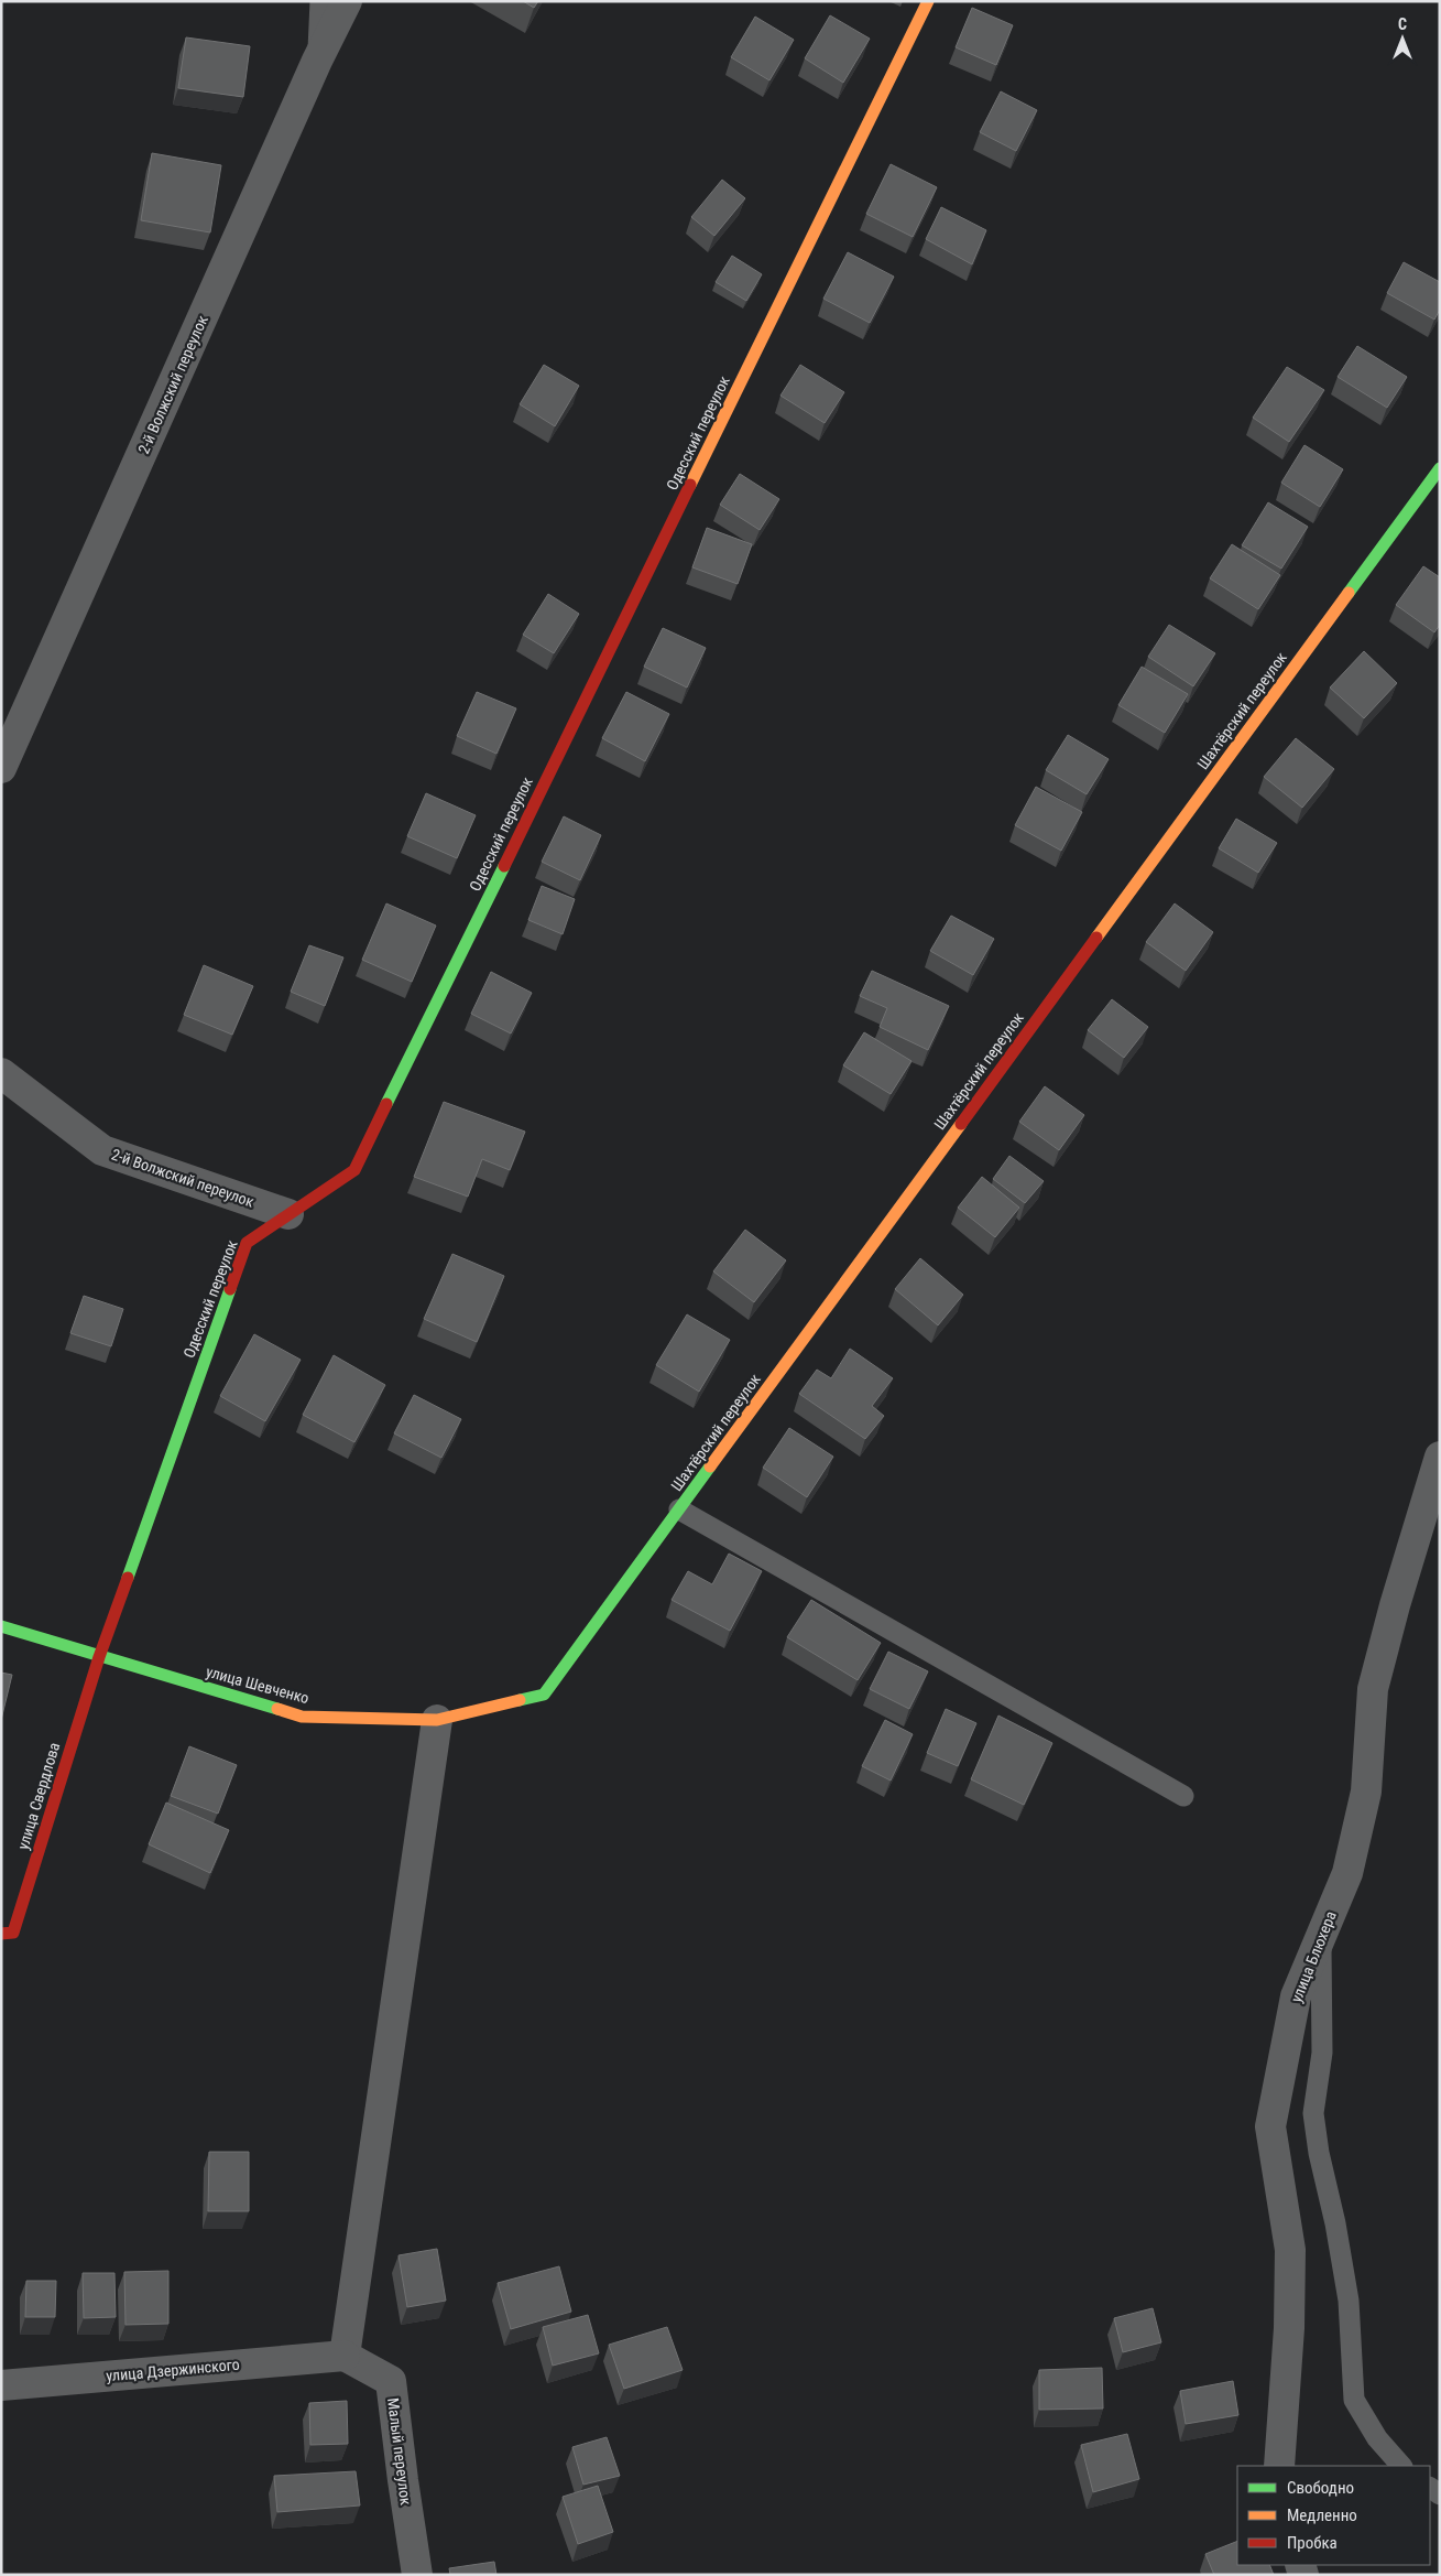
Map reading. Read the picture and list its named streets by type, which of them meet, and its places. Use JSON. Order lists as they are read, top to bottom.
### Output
{
  "streets": {
    "street": [
      "2-й Волжский переулок",
      "Одесский переулок",
      "Шахтёрский переулок",
      "улица Шевченко",
      "улица Свердлова",
      "улица Блюхера",
      "улица Дзержинского",
      "Малый переулок"
    ]
  },
  "crossings": [
    ["2-й Волжский переулок", "Одесский переулок"],
    ["Одесский переулок", "улица Шевченко"],
    ["Одесский переулок", "улица Свердлова"],
    ["Шахтёрский переулок", "улица Шевченко"],
    ["улица Шевченко", "улица Свердлова"],
    ["улица Дзержинского", "Малый переулок"]
  ],
  "legend": ["Свободно", "Медленно", "Пробка"],
  "north": "top"
}
